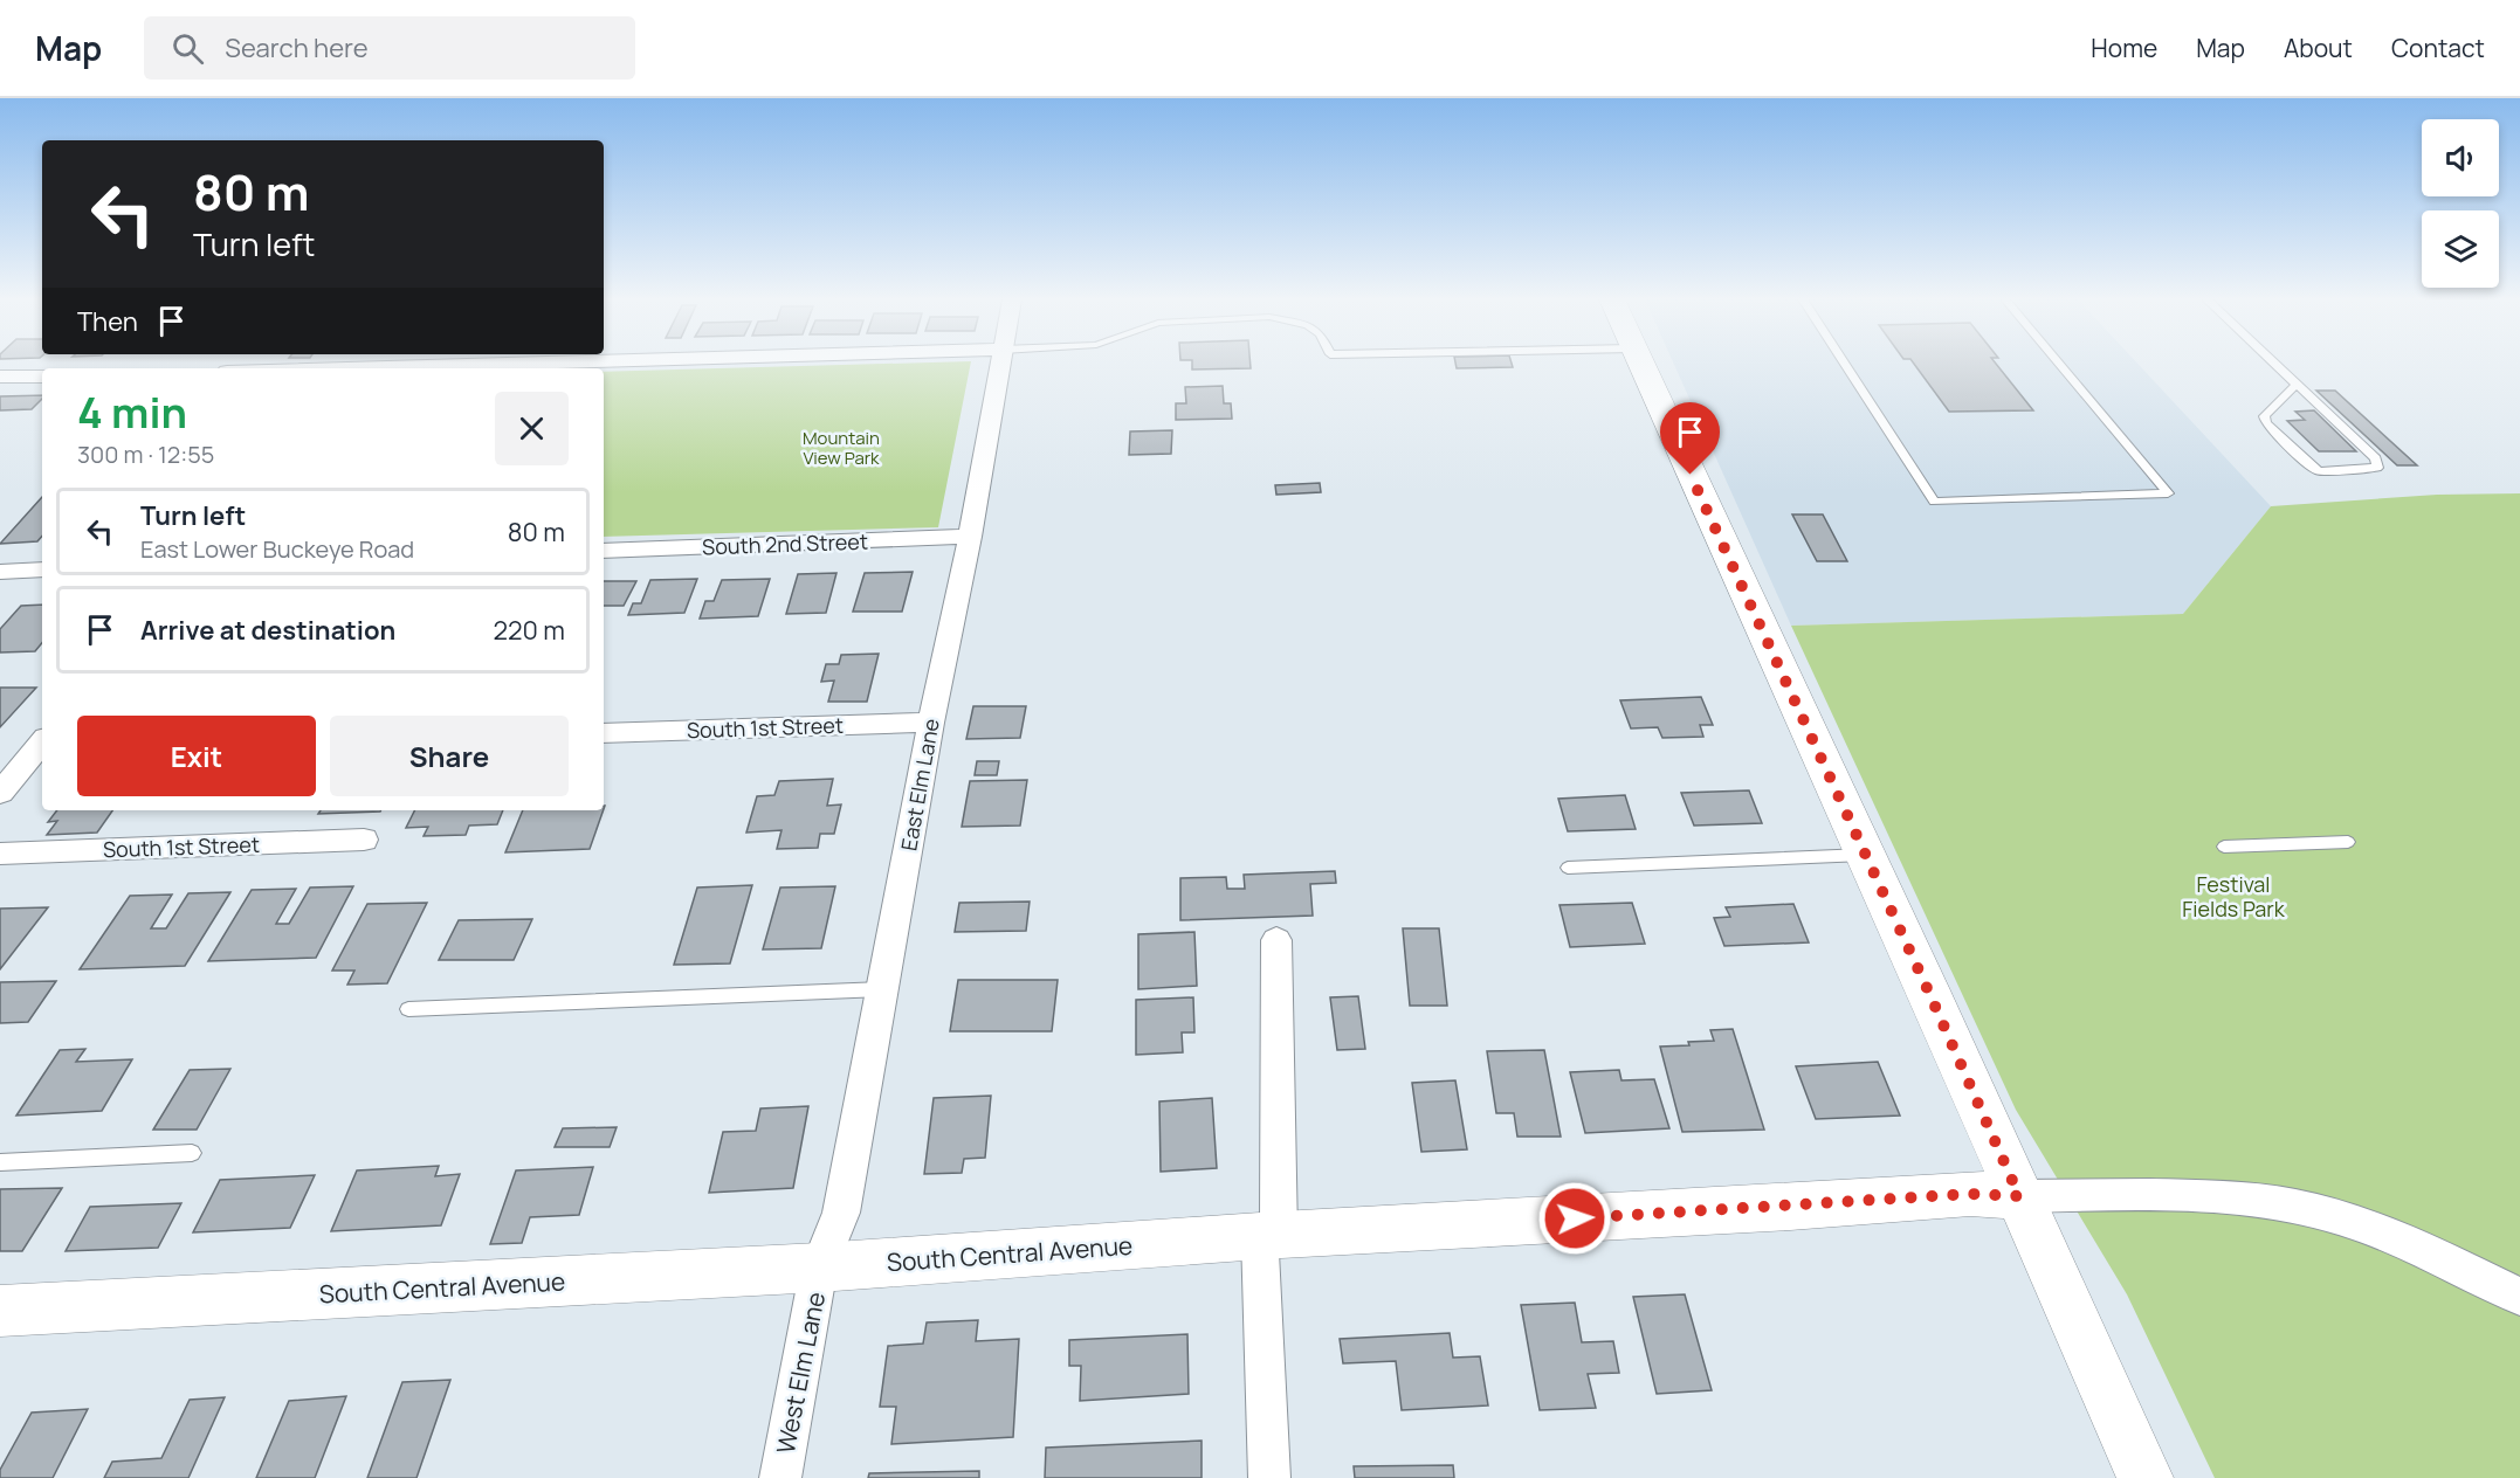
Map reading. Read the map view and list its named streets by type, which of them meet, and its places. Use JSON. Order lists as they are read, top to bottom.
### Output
{
  "streets": {
    "main road": ["South Central Avenue"],
    "street": [
      "South 2nd Street",
      "South 1st Street",
      "East Elm Lane",
      "West Elm Lane"
    ]
  },
  "crossings": [
    ["South 2nd Street", "East Elm Lane"],
    ["South 1st Street", "East Elm Lane"],
    ["East Elm Lane", "South Central Avenue"],
    ["East Elm Lane", "West Elm Lane"],
    ["South Central Avenue", "West Elm Lane"]
  ],
  "parks": ["Mountain View Park", "Festival Fields Park"],
  "page": {
    "header": "Map",
    "search": "Search here",
    "nav": [
      "Home",
      "Map",
      "About",
      "Contact"
    ],
    "turn": ["80 m", "Turn left"],
    "then": "Then",
    "heading": ["4 min", "300 m · 12:55"],
    "list": [
      {
        "name": "Turn left",
        "note": "East Lower Buckeye Road",
        "value": "80 m"
      },
      {
        "name": "Arrive at destination",
        "value": "220 m"
      }
    ],
    "buttons": ["Exit", "Share"]
  }
}
